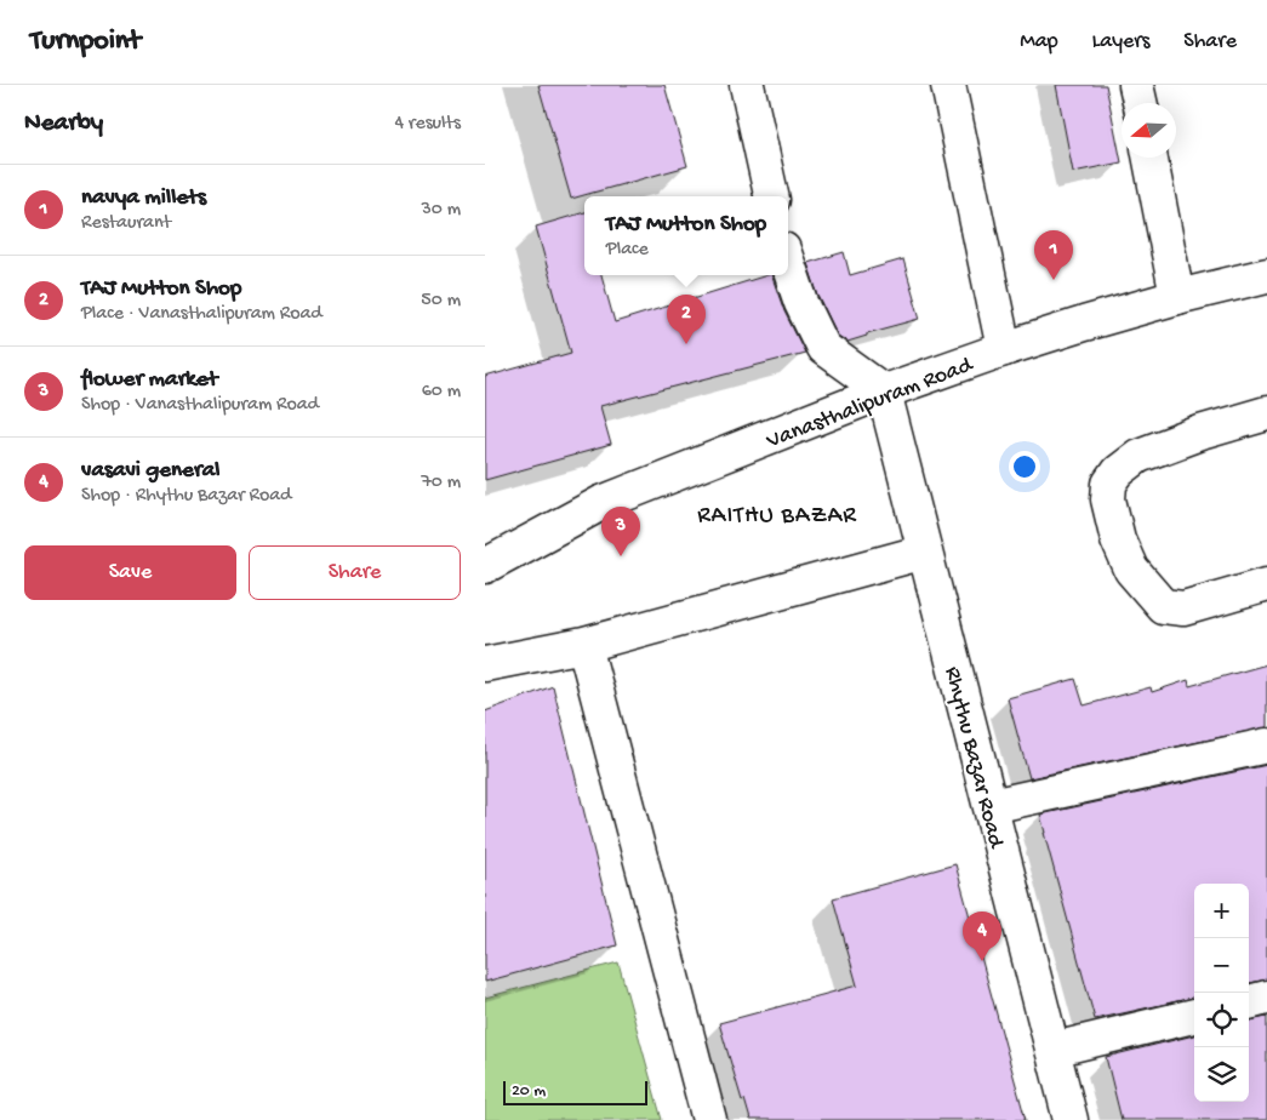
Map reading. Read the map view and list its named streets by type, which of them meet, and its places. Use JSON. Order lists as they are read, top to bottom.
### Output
{
  "streets": {
    "street": ["Vanasthalipuram Road", "Rhythu Bazar Road"]
  },
  "crossings": [
    ["Vanasthalipuram Road", "Rhythu Bazar Road"]
  ],
  "districts": ["RAITHU BAZAR"],
  "scale_bar": "20 m",
  "north": "left",
  "page": {
    "header": "Turnpoint",
    "nav": ["Map", "Layers", "Share"],
    "heading": ["Nearby", "4 results"],
    "list": [
      {
        "mark": "1",
        "name": "navya millets",
        "note": "Restaurant",
        "value": "30 m"
      },
      {
        "mark": "2",
        "name": "TAJ Mutton Shop",
        "note": "Place · Vanasthalipuram Road",
        "value": "50 m"
      },
      {
        "mark": "3",
        "name": "flower market",
        "note": "Shop · Vanasthalipuram Road",
        "value": "60 m"
      },
      {
        "mark": "4",
        "name": "vasavi general",
        "note": "Shop · Rhythu Bazar Road",
        "value": "70 m"
      }
    ],
    "popup": ["TAJ Mutton Shop", "Place"],
    "pins": [
      "1",
      "2",
      "3",
      "4"
    ],
    "buttons": ["Save", "Share"],
    "map_buttons": ["+", "−"],
    "scale": "20 m"
  }
}
